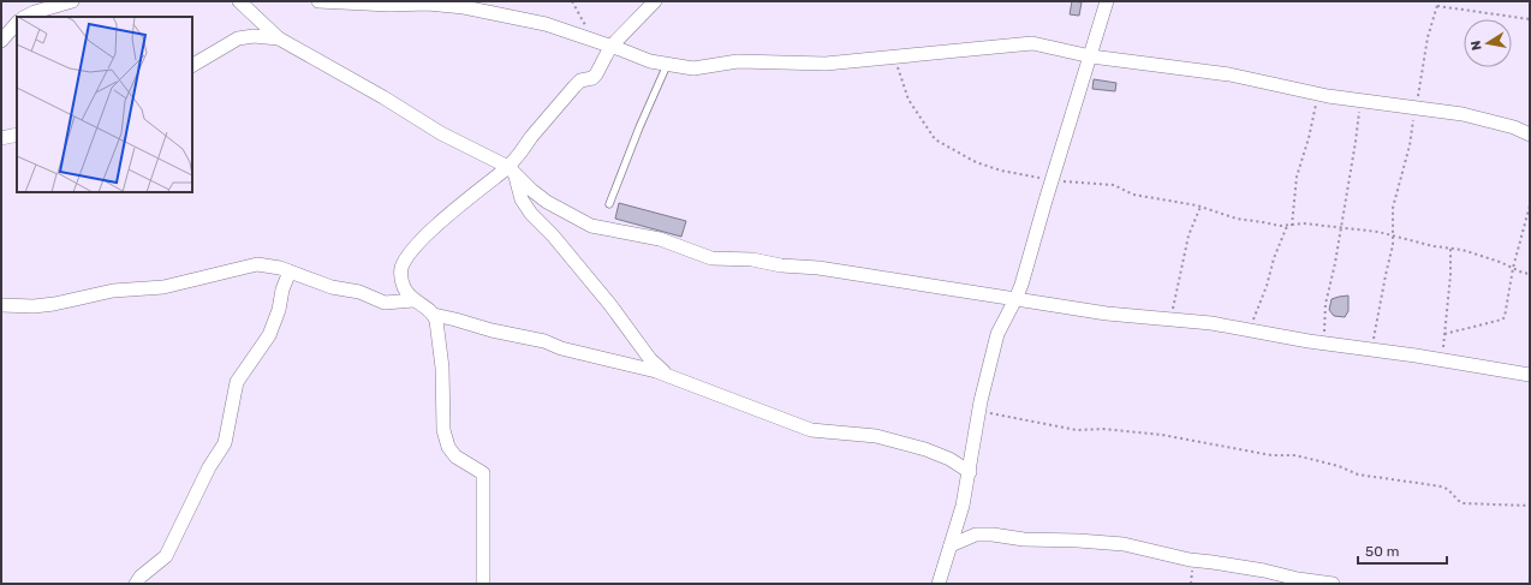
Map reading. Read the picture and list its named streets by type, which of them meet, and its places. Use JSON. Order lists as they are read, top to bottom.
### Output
{
  "scale_bar": "50 m",
  "north": "left"
}
